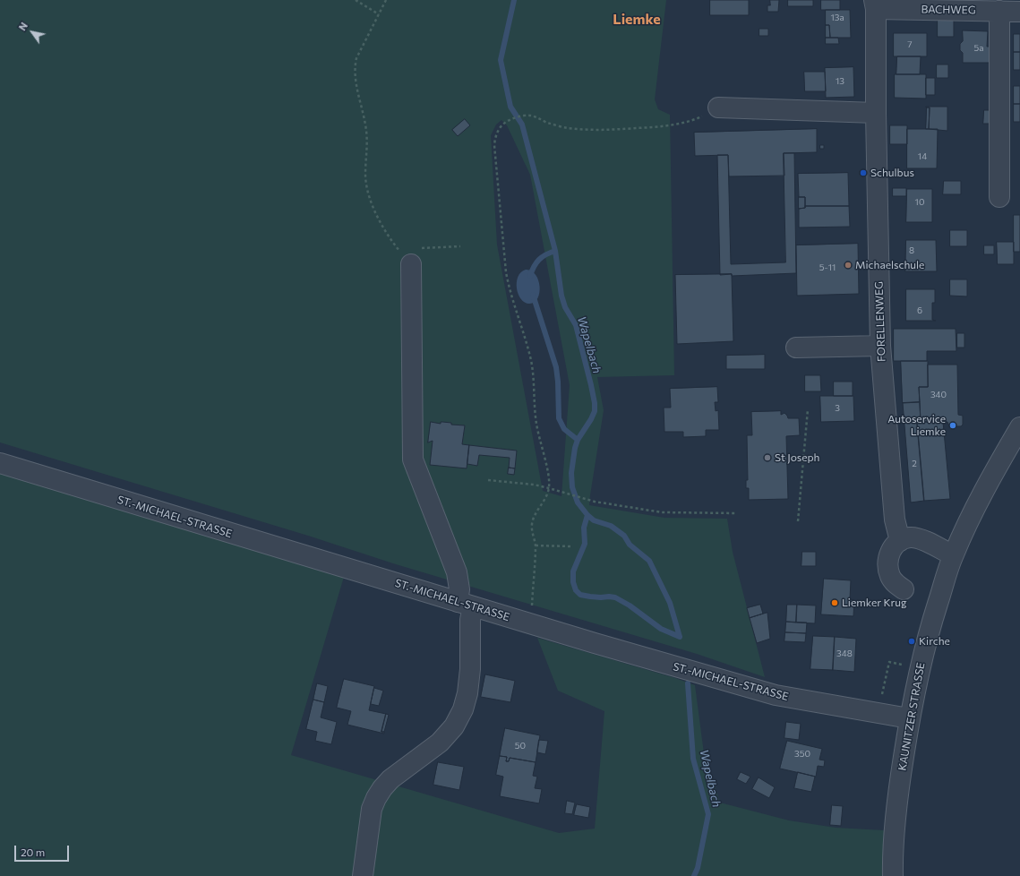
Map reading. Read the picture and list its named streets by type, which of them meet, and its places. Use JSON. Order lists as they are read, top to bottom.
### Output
{
  "streets": {
    "street": [
      "BACHWEG",
      "FORELLENWEG",
      "ST.-MICHAEL-STRASSE",
      "KAUNITZER STRASSE"
    ]
  },
  "crossings": [
    ["BACHWEG", "FORELLENWEG"],
    ["ST.-MICHAEL-STRASSE", "KAUNITZER STRASSE"]
  ],
  "districts": ["Liemke"],
  "water": ["Wapelbach"],
  "places": [
    "Schulbus",
    "Michaelschule",
    "Autoservice Liemke",
    "St Joseph",
    "Liemker Krug",
    "Kirche"
  ],
  "house_numbers": [
    "13a",
    "7",
    "5a",
    "13",
    "14",
    "10",
    "8",
    "5-11",
    "6",
    "340",
    "3",
    "2",
    "348",
    "50",
    "350"
  ],
  "scale_bar": "20 m",
  "north": "top left"
}
